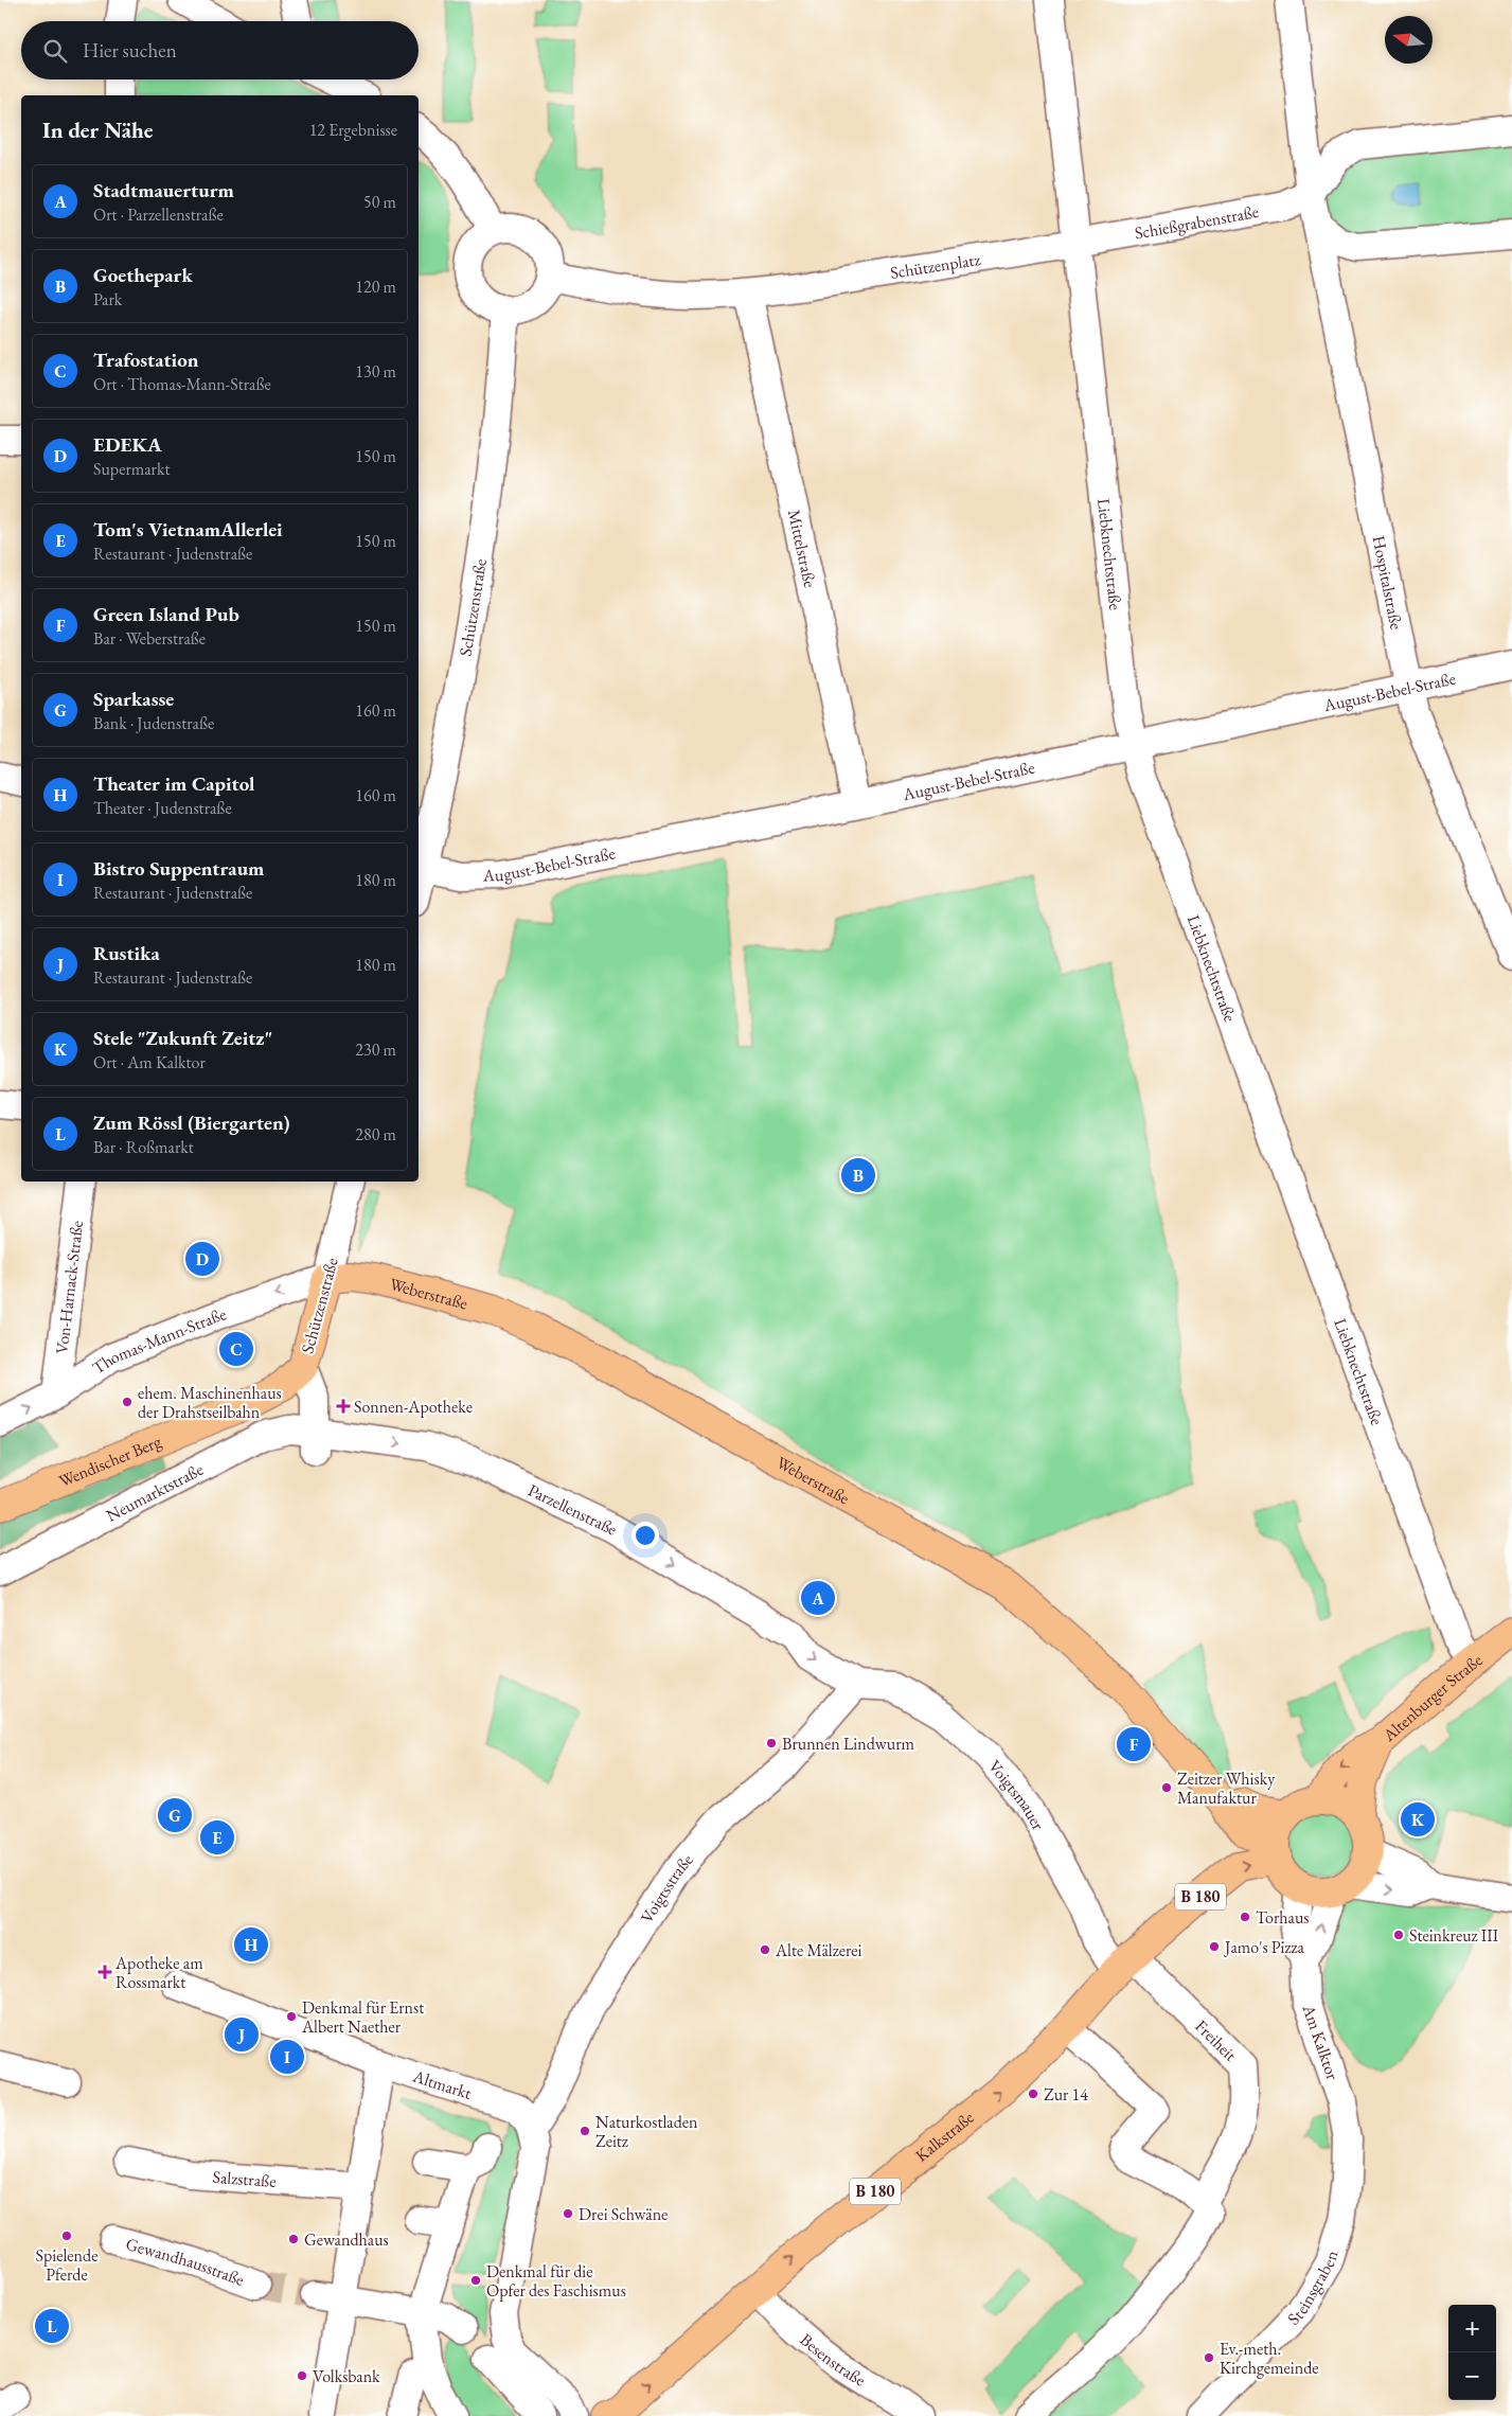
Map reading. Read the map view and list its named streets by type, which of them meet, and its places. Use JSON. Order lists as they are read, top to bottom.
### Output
{
  "streets": {
    "main road": [
      "Schützenstraße",
      "Weberstraße",
      "Wendischer Berg",
      "Altenburger Straße",
      "B 180",
      "Kalkstraße"
    ],
    "street": [
      "Schießgrabenstraße",
      "Schützenplatz",
      "Mittelstraße",
      "Liebknechtstraße",
      "Hospitalstraße",
      "August-Bebel-Straße",
      "Von-Harnack-Straße",
      "Thomas-Mann-Straße",
      "Neumarktstraße",
      "Parzellenstraße",
      "Voigtsmauer",
      "Voigtsstraße",
      "Freiheit",
      "Am Kalktor",
      "Altmarkt",
      "Salzstraße",
      "Gewandhausstraße",
      "Steinsgraben",
      "Besenstraße"
    ]
  },
  "crossings": [
    ["Schießgrabenstraße", "Schützenplatz"],
    ["Schießgrabenstraße", "Liebknechtstraße"],
    ["Schießgrabenstraße", "Hospitalstraße"],
    ["Schützenplatz", "Mittelstraße"],
    ["Schützenplatz", "Liebknechtstraße"],
    ["Schützenplatz", "Schützenstraße"],
    ["Mittelstraße", "August-Bebel-Straße"],
    ["Liebknechtstraße", "August-Bebel-Straße"],
    ["Liebknechtstraße", "Altenburger Straße"],
    ["Hospitalstraße", "August-Bebel-Straße"],
    ["Schützenstraße", "August-Bebel-Straße"],
    ["Schützenstraße", "Weberstraße"],
    ["Schützenstraße", "Thomas-Mann-Straße"],
    ["Schützenstraße", "Wendischer Berg"],
    ["Schützenstraße", "Neumarktstraße"],
    ["Schützenstraße", "Parzellenstraße"],
    ["Von-Harnack-Straße", "Thomas-Mann-Straße"],
    ["Weberstraße", "Thomas-Mann-Straße"],
    ["Weberstraße", "Altenburger Straße"],
    ["Weberstraße", "Am Kalktor"],
    ["Weberstraße", "Kalkstraße"],
    ["Neumarktstraße", "Parzellenstraße"],
    ["Parzellenstraße", "Voigtsmauer"],
    ["Parzellenstraße", "Voigtsstraße"],
    ["Altenburger Straße", "Am Kalktor"],
    ["Altenburger Straße", "Kalkstraße"],
    ["Voigtsmauer", "Voigtsstraße"],
    ["Voigtsmauer", "Freiheit"],
    ["Voigtsmauer", "Kalkstraße"],
    ["Voigtsstraße", "Altmarkt"],
    ["Freiheit", "Kalkstraße"],
    ["Am Kalktor", "Kalkstraße"],
    ["Am Kalktor", "Steinsgraben"],
    ["Kalkstraße", "Besenstraße"]
  ],
  "one_way": ["Parzellenstraße", "Kalkstraße"],
  "places": {
    "other": [
      "ehem. Maschinenhaus der Drahstseilbahn",
      "Brunnen Lindwurm",
      "Zeitzer Whisky Manufaktur",
      "Torhaus",
      "Steinkreuz III",
      "Jamo's Pizza",
      "Alte Mälzerei",
      "Denkmal für Ernst Albert Naether",
      "Zur 14",
      "Naturkostladen Zeitz",
      "Drei Schwäne",
      "Spielende Pferde",
      "Gewandhaus",
      "Denkmal für die Opfer des Faschismus",
      "Ev.-meth. Kirchgemeinde",
      "Volksbank"
    ],
    "health": ["Sonnen-Apotheke", "Apotheke am Rossmarkt"]
  },
  "north": "left",
  "page": {
    "search": "Hier suchen",
    "heading": ["In der Nähe", "12 Ergebnisse"],
    "list": [
      {
        "mark": "A",
        "name": "Stadtmauerturm",
        "note": "Ort · Parzellenstraße",
        "value": "50 m"
      },
      {
        "mark": "B",
        "name": "Goethepark",
        "note": "Park",
        "value": "120 m"
      },
      {
        "mark": "C",
        "name": "Trafostation",
        "note": "Ort · Thomas-Mann-Straße",
        "value": "130 m"
      },
      {
        "mark": "D",
        "name": "EDEKA",
        "note": "Supermarkt",
        "value": "150 m"
      },
      {
        "mark": "E",
        "name": "Tom's VietnamAllerlei",
        "note": "Restaurant · Judenstraße",
        "value": "150 m"
      },
      {
        "mark": "F",
        "name": "Green Island Pub",
        "note": "Bar · Weberstraße",
        "value": "150 m"
      },
      {
        "mark": "G",
        "name": "Sparkasse",
        "note": "Bank · Judenstraße",
        "value": "160 m"
      },
      {
        "mark": "H",
        "name": "Theater im Capitol",
        "note": "Theater · Judenstraße",
        "value": "160 m"
      },
      {
        "mark": "I",
        "name": "Bistro Suppentraum",
        "note": "Restaurant · Judenstraße",
        "value": "180 m"
      },
      {
        "mark": "J",
        "name": "Rustika",
        "note": "Restaurant · Judenstraße",
        "value": "180 m"
      },
      {
        "mark": "K",
        "name": "Stele \"Zukunft Zeitz\"",
        "note": "Ort · Am Kalktor",
        "value": "230 m"
      },
      {
        "mark": "L",
        "name": "Zum Rössl (Biergarten)",
        "note": "Bar · Roßmarkt",
        "value": "280 m"
      }
    ],
    "pins": [
      "B",
      "D",
      "C",
      "A",
      "F",
      "G",
      "K",
      "E",
      "H",
      "J",
      "I",
      "L"
    ],
    "map_buttons": ["+", "−"]
  }
}
